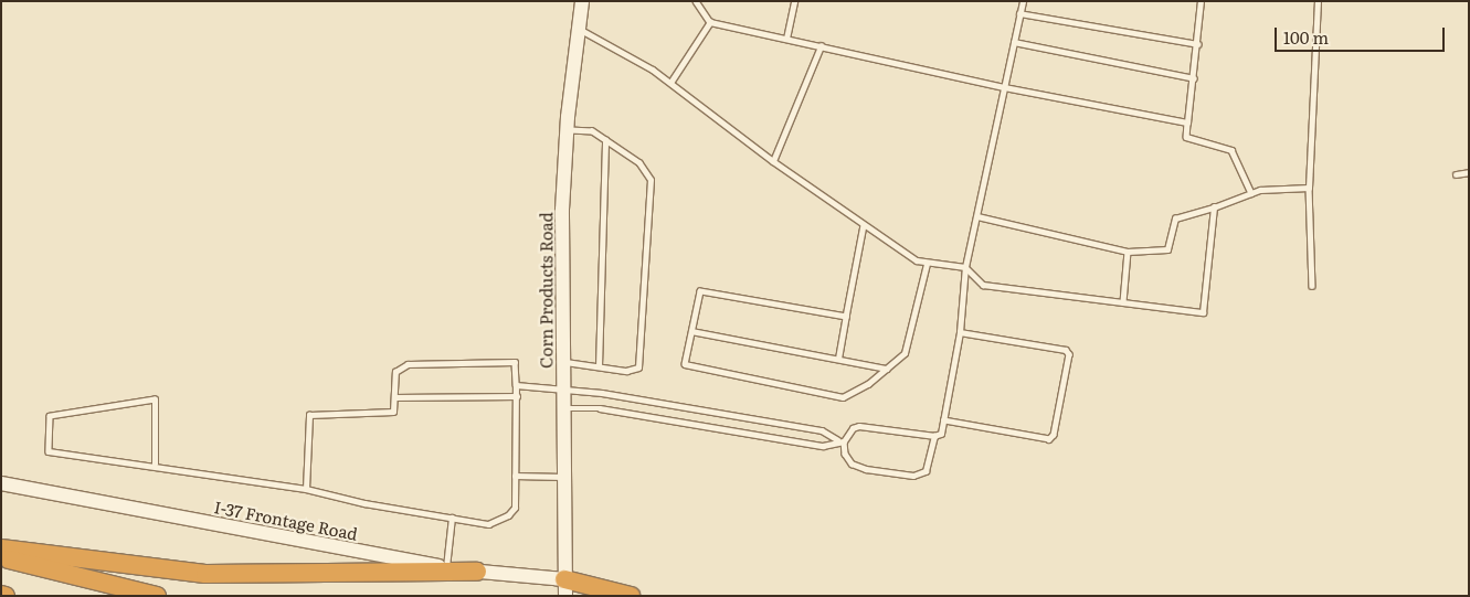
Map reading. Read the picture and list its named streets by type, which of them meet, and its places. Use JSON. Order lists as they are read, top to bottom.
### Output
{
  "streets": {
    "street": ["Corn Products Road", "I-37 Frontage Road"]
  },
  "crossings": [
    ["Corn Products Road", "I-37 Frontage Road"]
  ],
  "scale_bar": "100 m"
}
